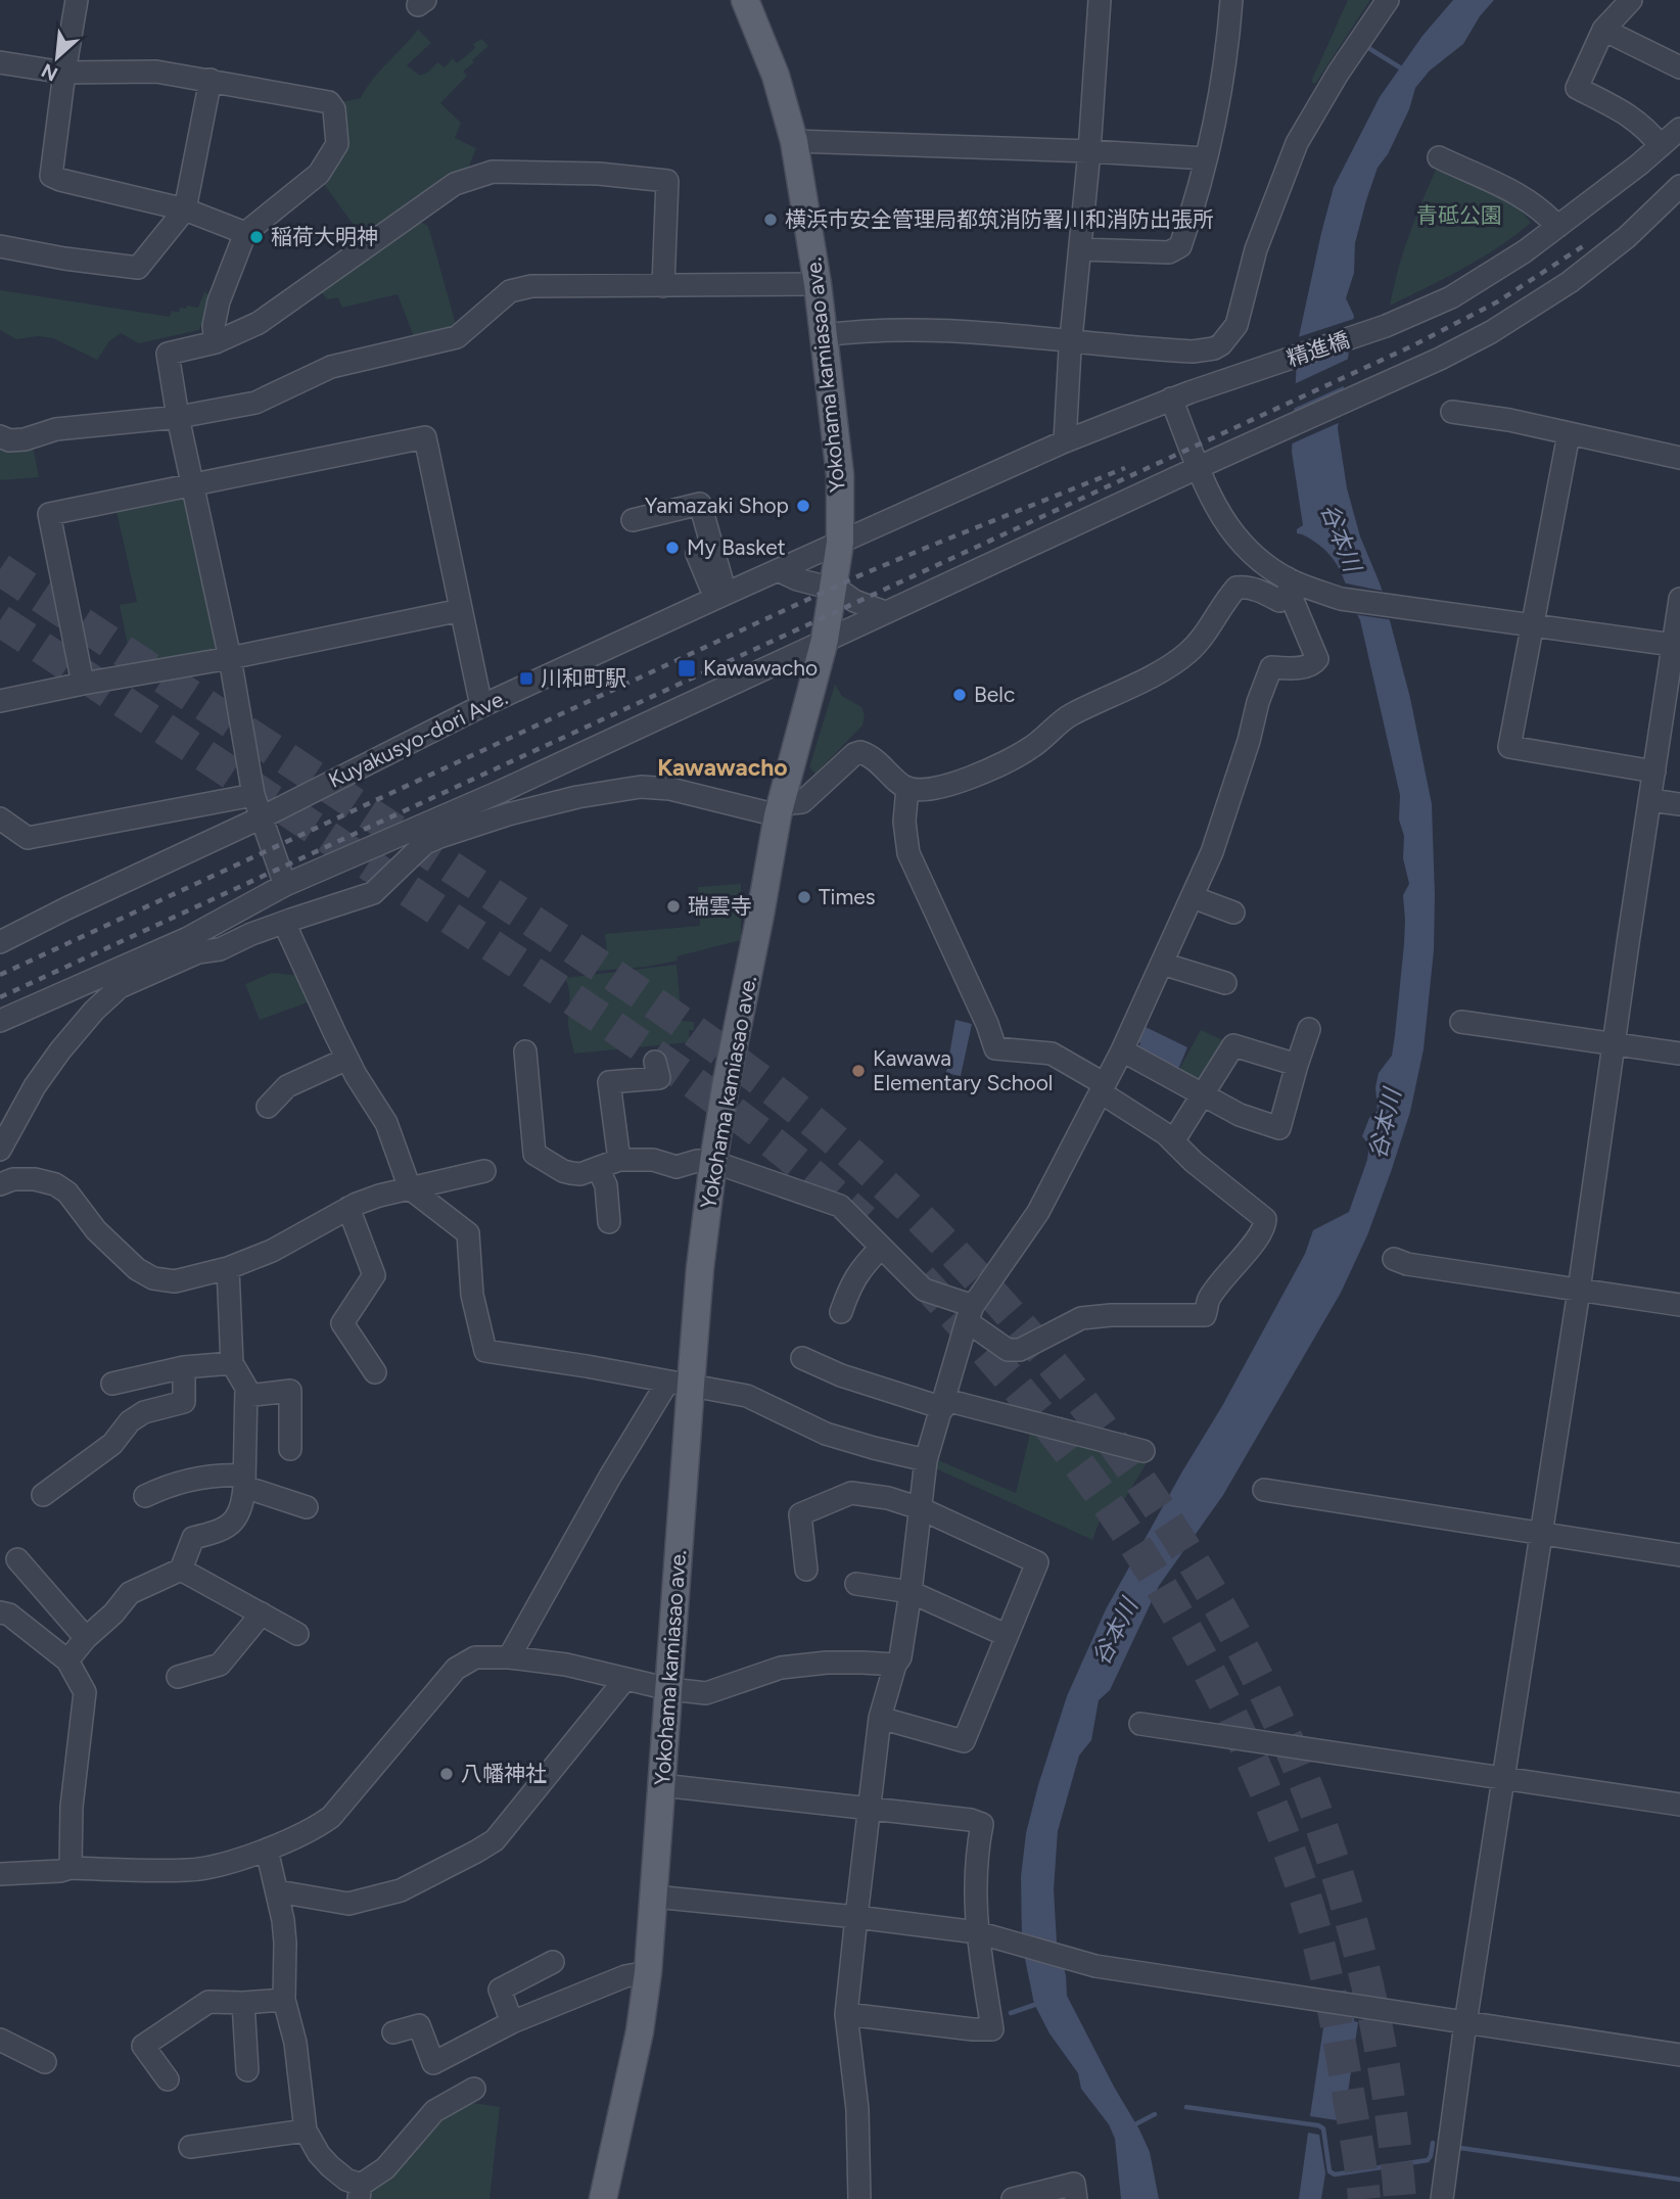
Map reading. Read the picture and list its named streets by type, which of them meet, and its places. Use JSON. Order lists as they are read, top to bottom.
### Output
{
  "streets": {
    "main road": ["Yokohama kamiasao ave."],
    "street": ["精進橋", "Kuyakusyo-dori Ave."]
  },
  "crossings": [
    ["精進橋", "Kuyakusyo-dori Ave."],
    ["Yokohama kamiasao ave.", "Kuyakusyo-dori Ave."]
  ],
  "districts": ["Kawawacho"],
  "water": ["谷本川"],
  "parks": ["青砥公園"],
  "places": {
    "other": [
      "横浜市安全管理局都筑消防署川和消防出張所",
      "稲荷大明神",
      "Yamazaki Shop",
      "My Basket",
      "Belc",
      "Times",
      "瑞雲寺",
      "Kawawa Elementary School",
      "八幡神社"
    ],
    "transit": ["Kawawacho", "川和町駅"]
  },
  "north": "bottom left"
}
